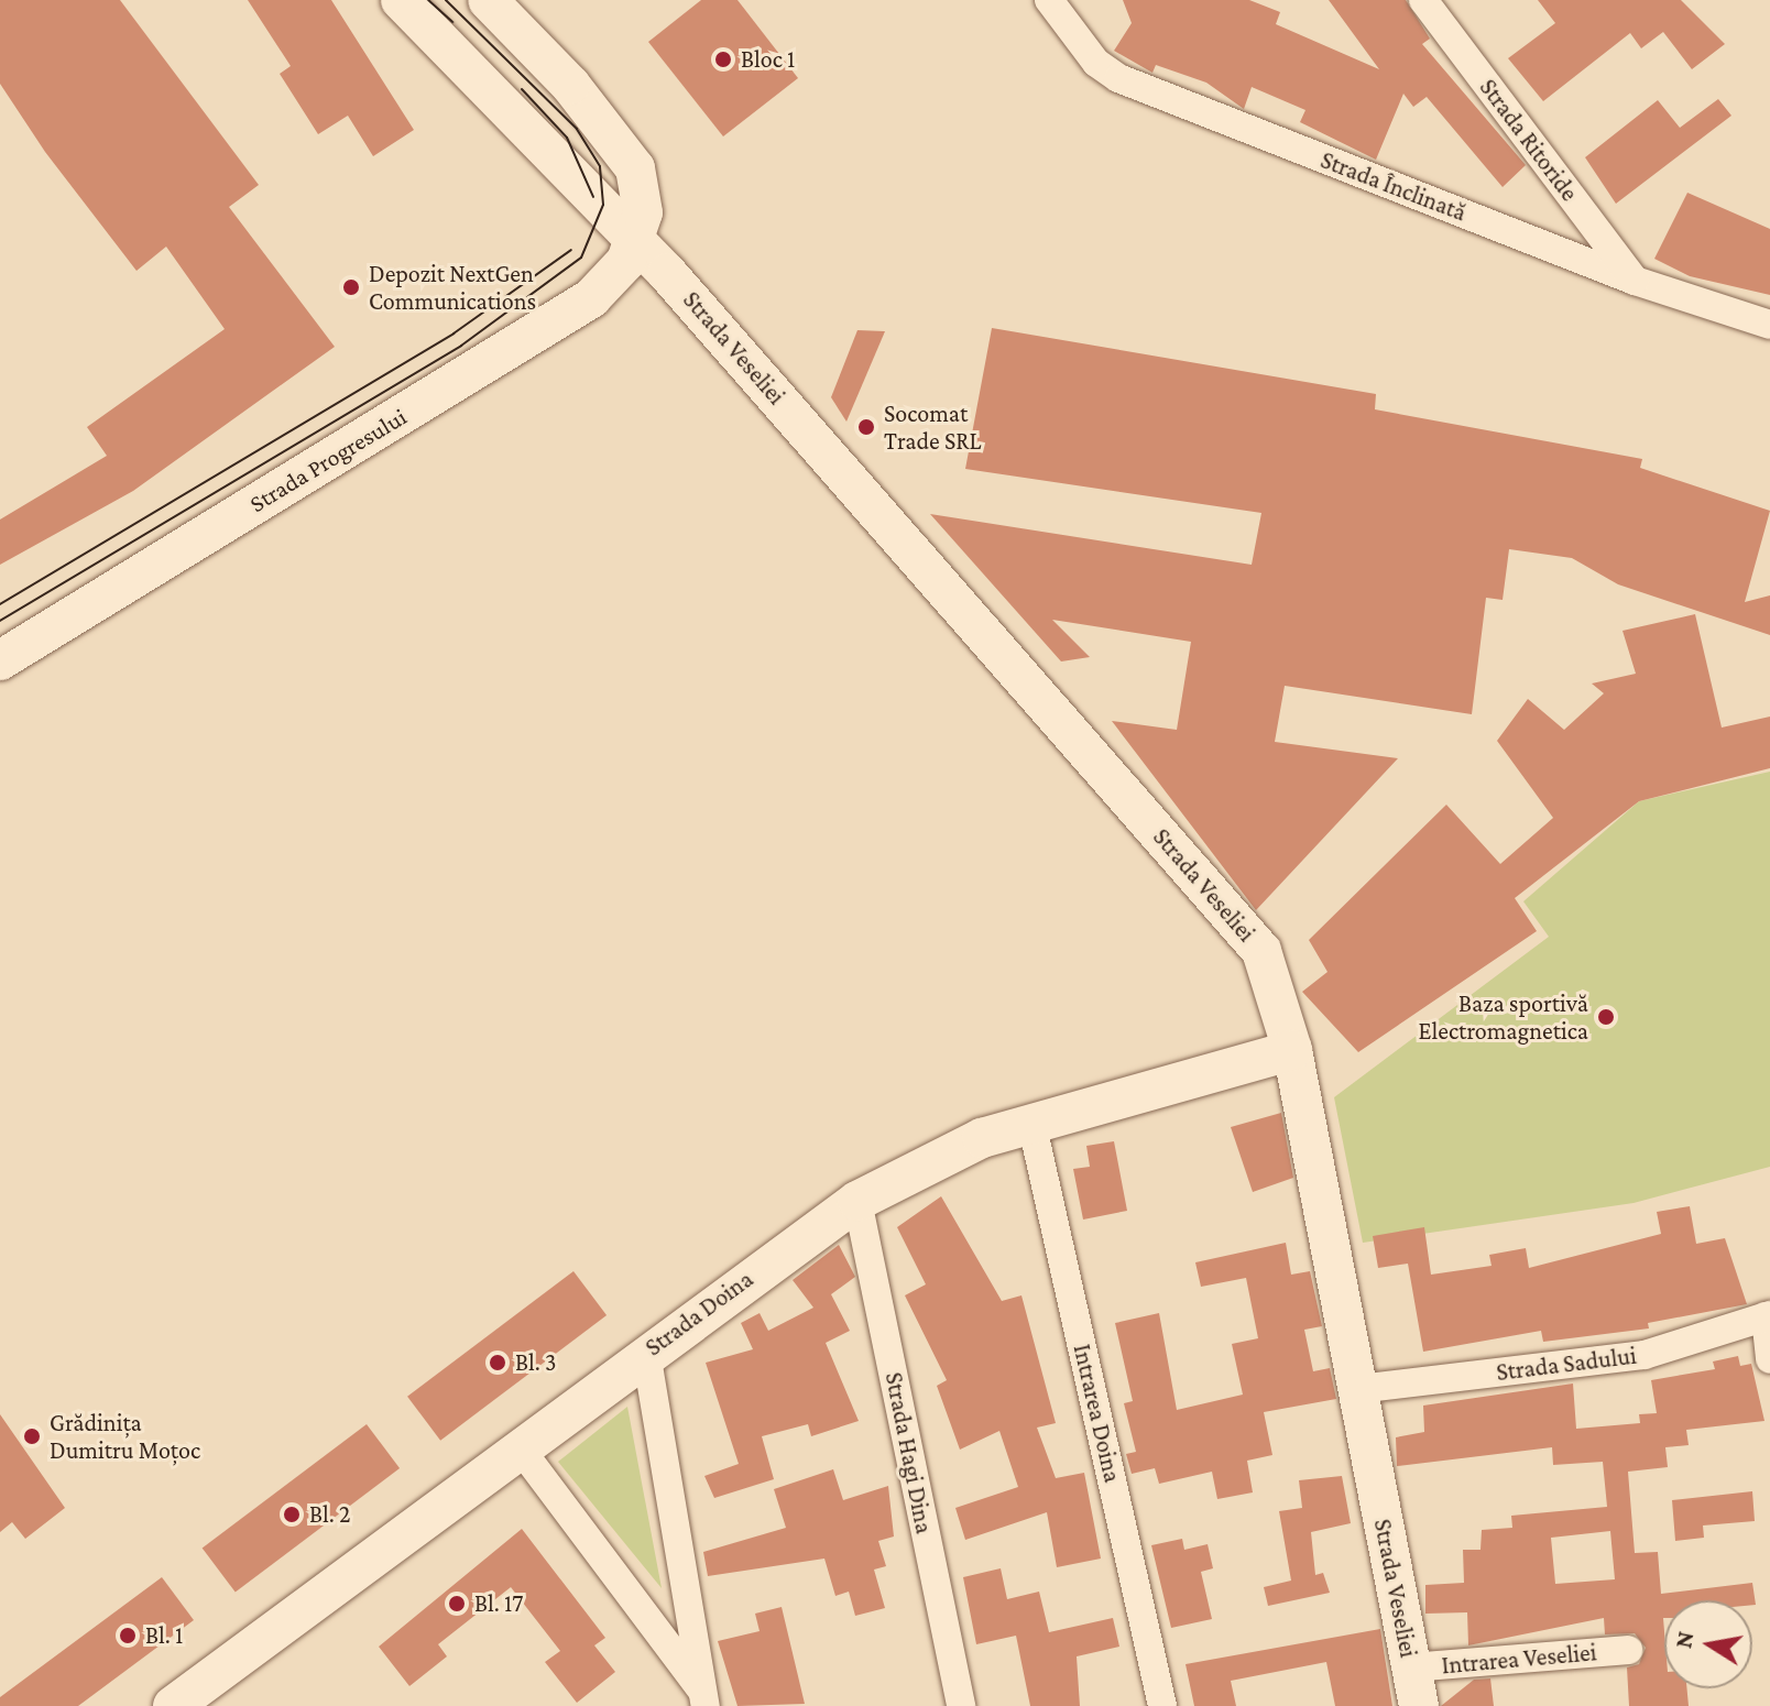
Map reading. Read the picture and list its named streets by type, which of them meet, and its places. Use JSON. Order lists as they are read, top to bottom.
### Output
{
  "streets": {
    "street": [
      "Strada Ritoride",
      "Strada Înclinată",
      "Strada Veseliei",
      "Strada Progresului",
      "Strada Doina",
      "Strada Sadului",
      "Intrarea Doina",
      "Strada Hagi Dina",
      "Intrarea Veseliei"
    ]
  },
  "crossings": [
    ["Strada Ritoride", "Strada Înclinată"],
    ["Strada Veseliei", "Strada Progresului"],
    ["Strada Veseliei", "Strada Doina"],
    ["Strada Veseliei", "Strada Sadului"],
    ["Strada Veseliei", "Intrarea Veseliei"],
    ["Strada Doina", "Intrarea Doina"],
    ["Strada Doina", "Strada Hagi Dina"]
  ],
  "places": [
    "Bloc 1",
    "Depozit NextGen Communications",
    "Socomat Trade SRL",
    "Baza sportivă Electromagnetica",
    "Bl. 3",
    "Grădinița Dumitru Moțoc",
    "Bl. 2",
    "Bl. 17",
    "Bl. 1"
  ],
  "north": "left"
}
